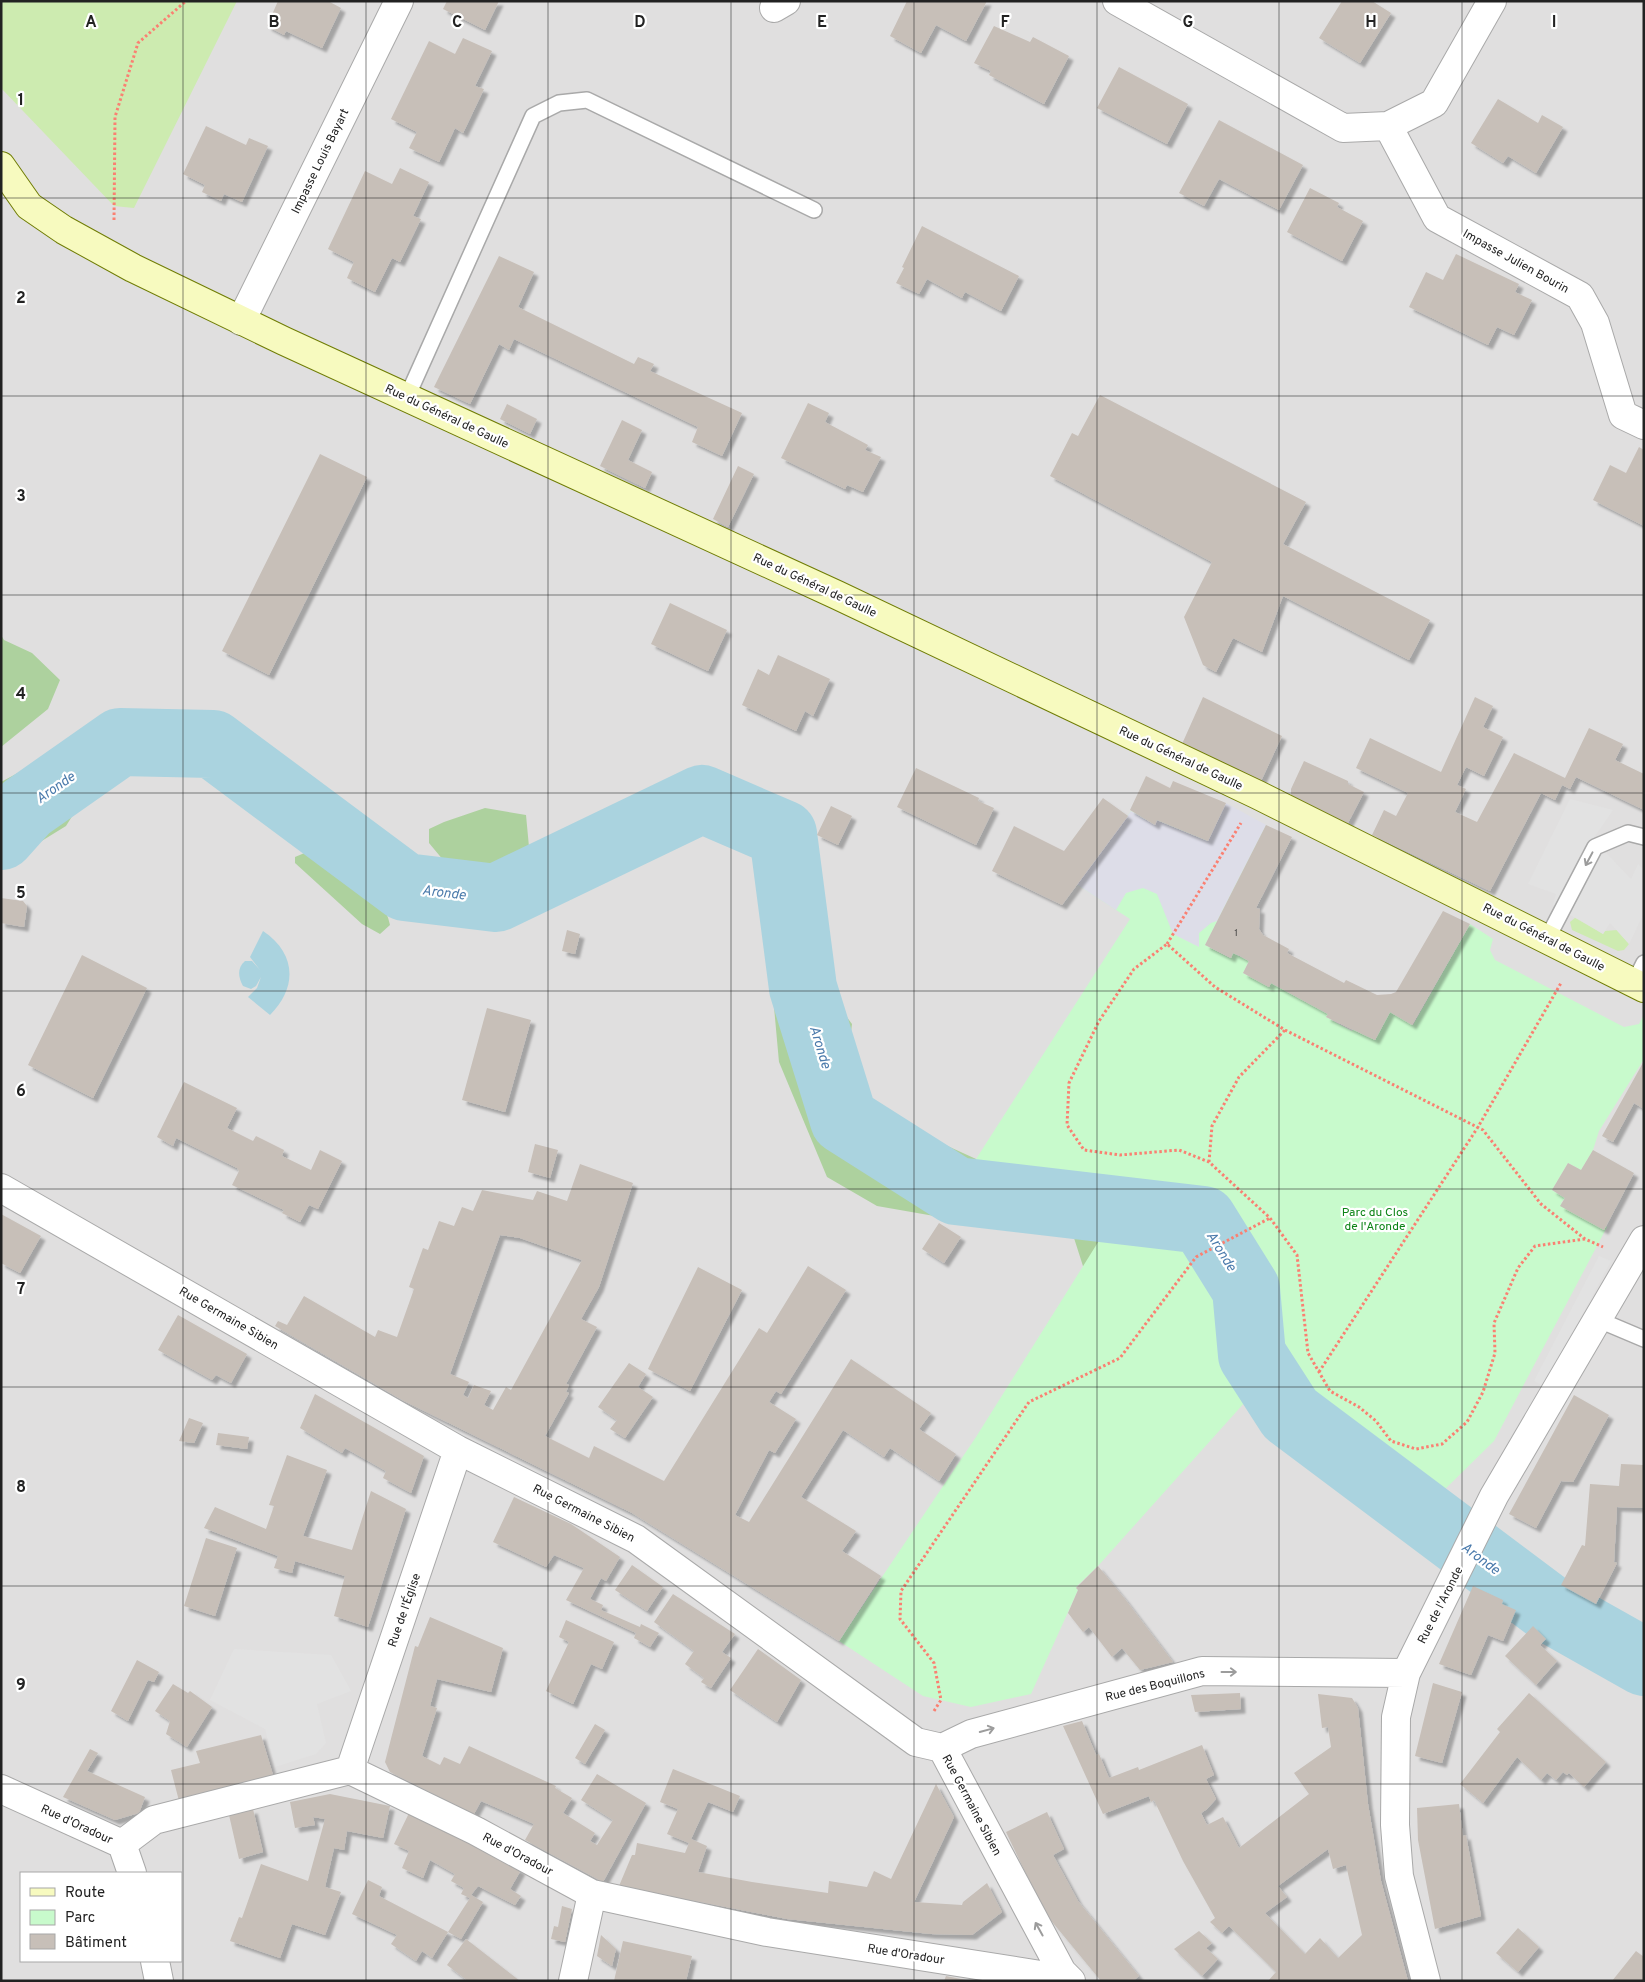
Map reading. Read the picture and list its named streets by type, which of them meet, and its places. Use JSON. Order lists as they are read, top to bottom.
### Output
{
  "streets": {
    "street": [
      "Impasse Louis Bayart",
      "Impasse Julien Bourin",
      "Rue du Général de Gaulle",
      "Rue Germaine Sibien",
      "Rue de l'Aronde",
      "Rue de l'Église",
      "Rue des Boquillons",
      "Rue d'Oradour"
    ]
  },
  "crossings": [
    ["Impasse Louis Bayart", "Rue du Général de Gaulle"],
    ["Rue Germaine Sibien", "Rue de l'Église"],
    ["Rue Germaine Sibien", "Rue des Boquillons"],
    ["Rue Germaine Sibien", "Rue d'Oradour"],
    ["Rue de l'Aronde", "Rue des Boquillons"],
    ["Rue de l'Église", "Rue d'Oradour"]
  ],
  "one_way": ["Rue des Boquillons"],
  "water": ["Aronde"],
  "parks": ["Parc du Clos de l'Aronde"],
  "house_numbers": ["1"],
  "legend": ["Route", "Parc", "Bâtiment"],
  "grid": {
    "columns": [
      "A",
      "B",
      "C",
      "D",
      "E",
      "F",
      "G",
      "H",
      "I"
    ],
    "rows": [
      "1",
      "2",
      "3",
      "4",
      "5",
      "6",
      "7",
      "8",
      "9"
    ]
  }
}
